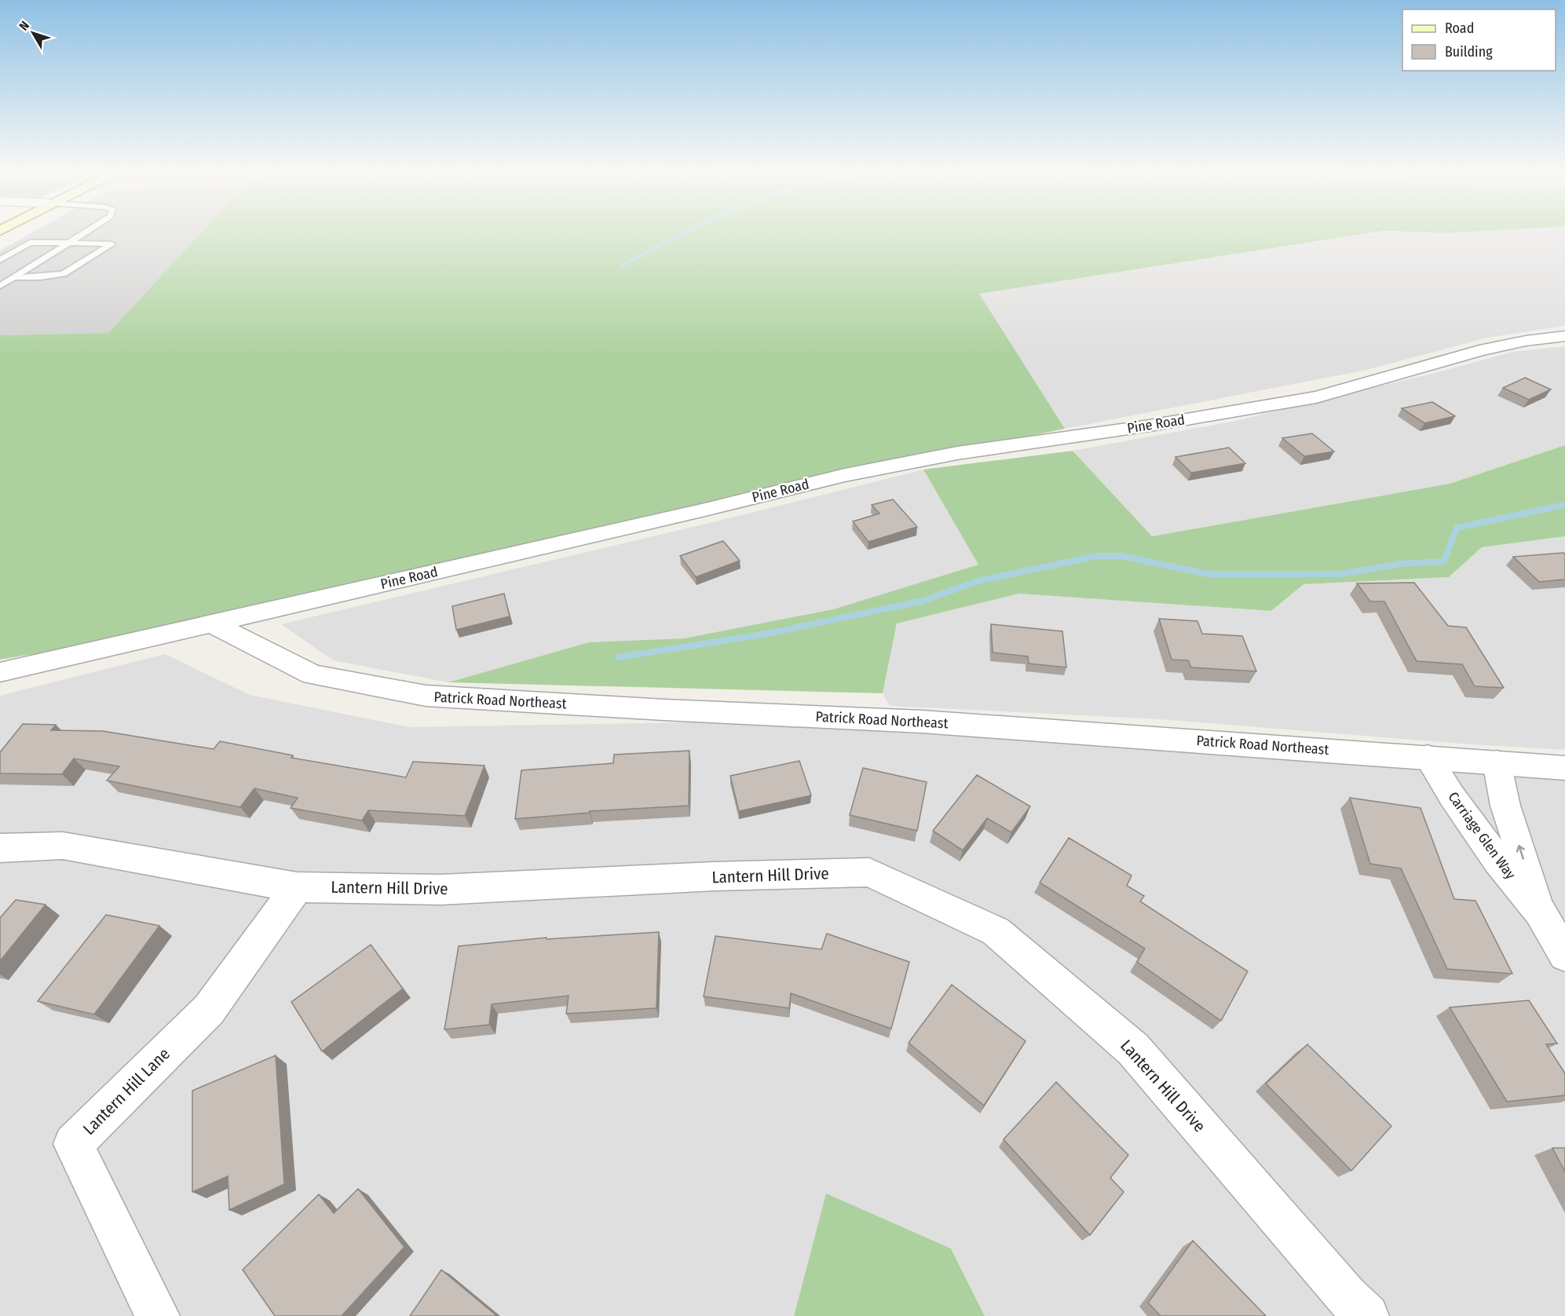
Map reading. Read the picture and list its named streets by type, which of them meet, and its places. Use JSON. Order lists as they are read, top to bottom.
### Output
{
  "streets": {
    "street": [
      "Pine Road",
      "Patrick Road Northeast",
      "Carriage Glen Way",
      "Lantern Hill Drive",
      "Lantern Hill Lane"
    ]
  },
  "crossings": [
    ["Pine Road", "Patrick Road Northeast"],
    ["Patrick Road Northeast", "Carriage Glen Way"],
    ["Lantern Hill Drive", "Lantern Hill Lane"]
  ],
  "legend": ["Road", "Building"],
  "north": "top left"
}
